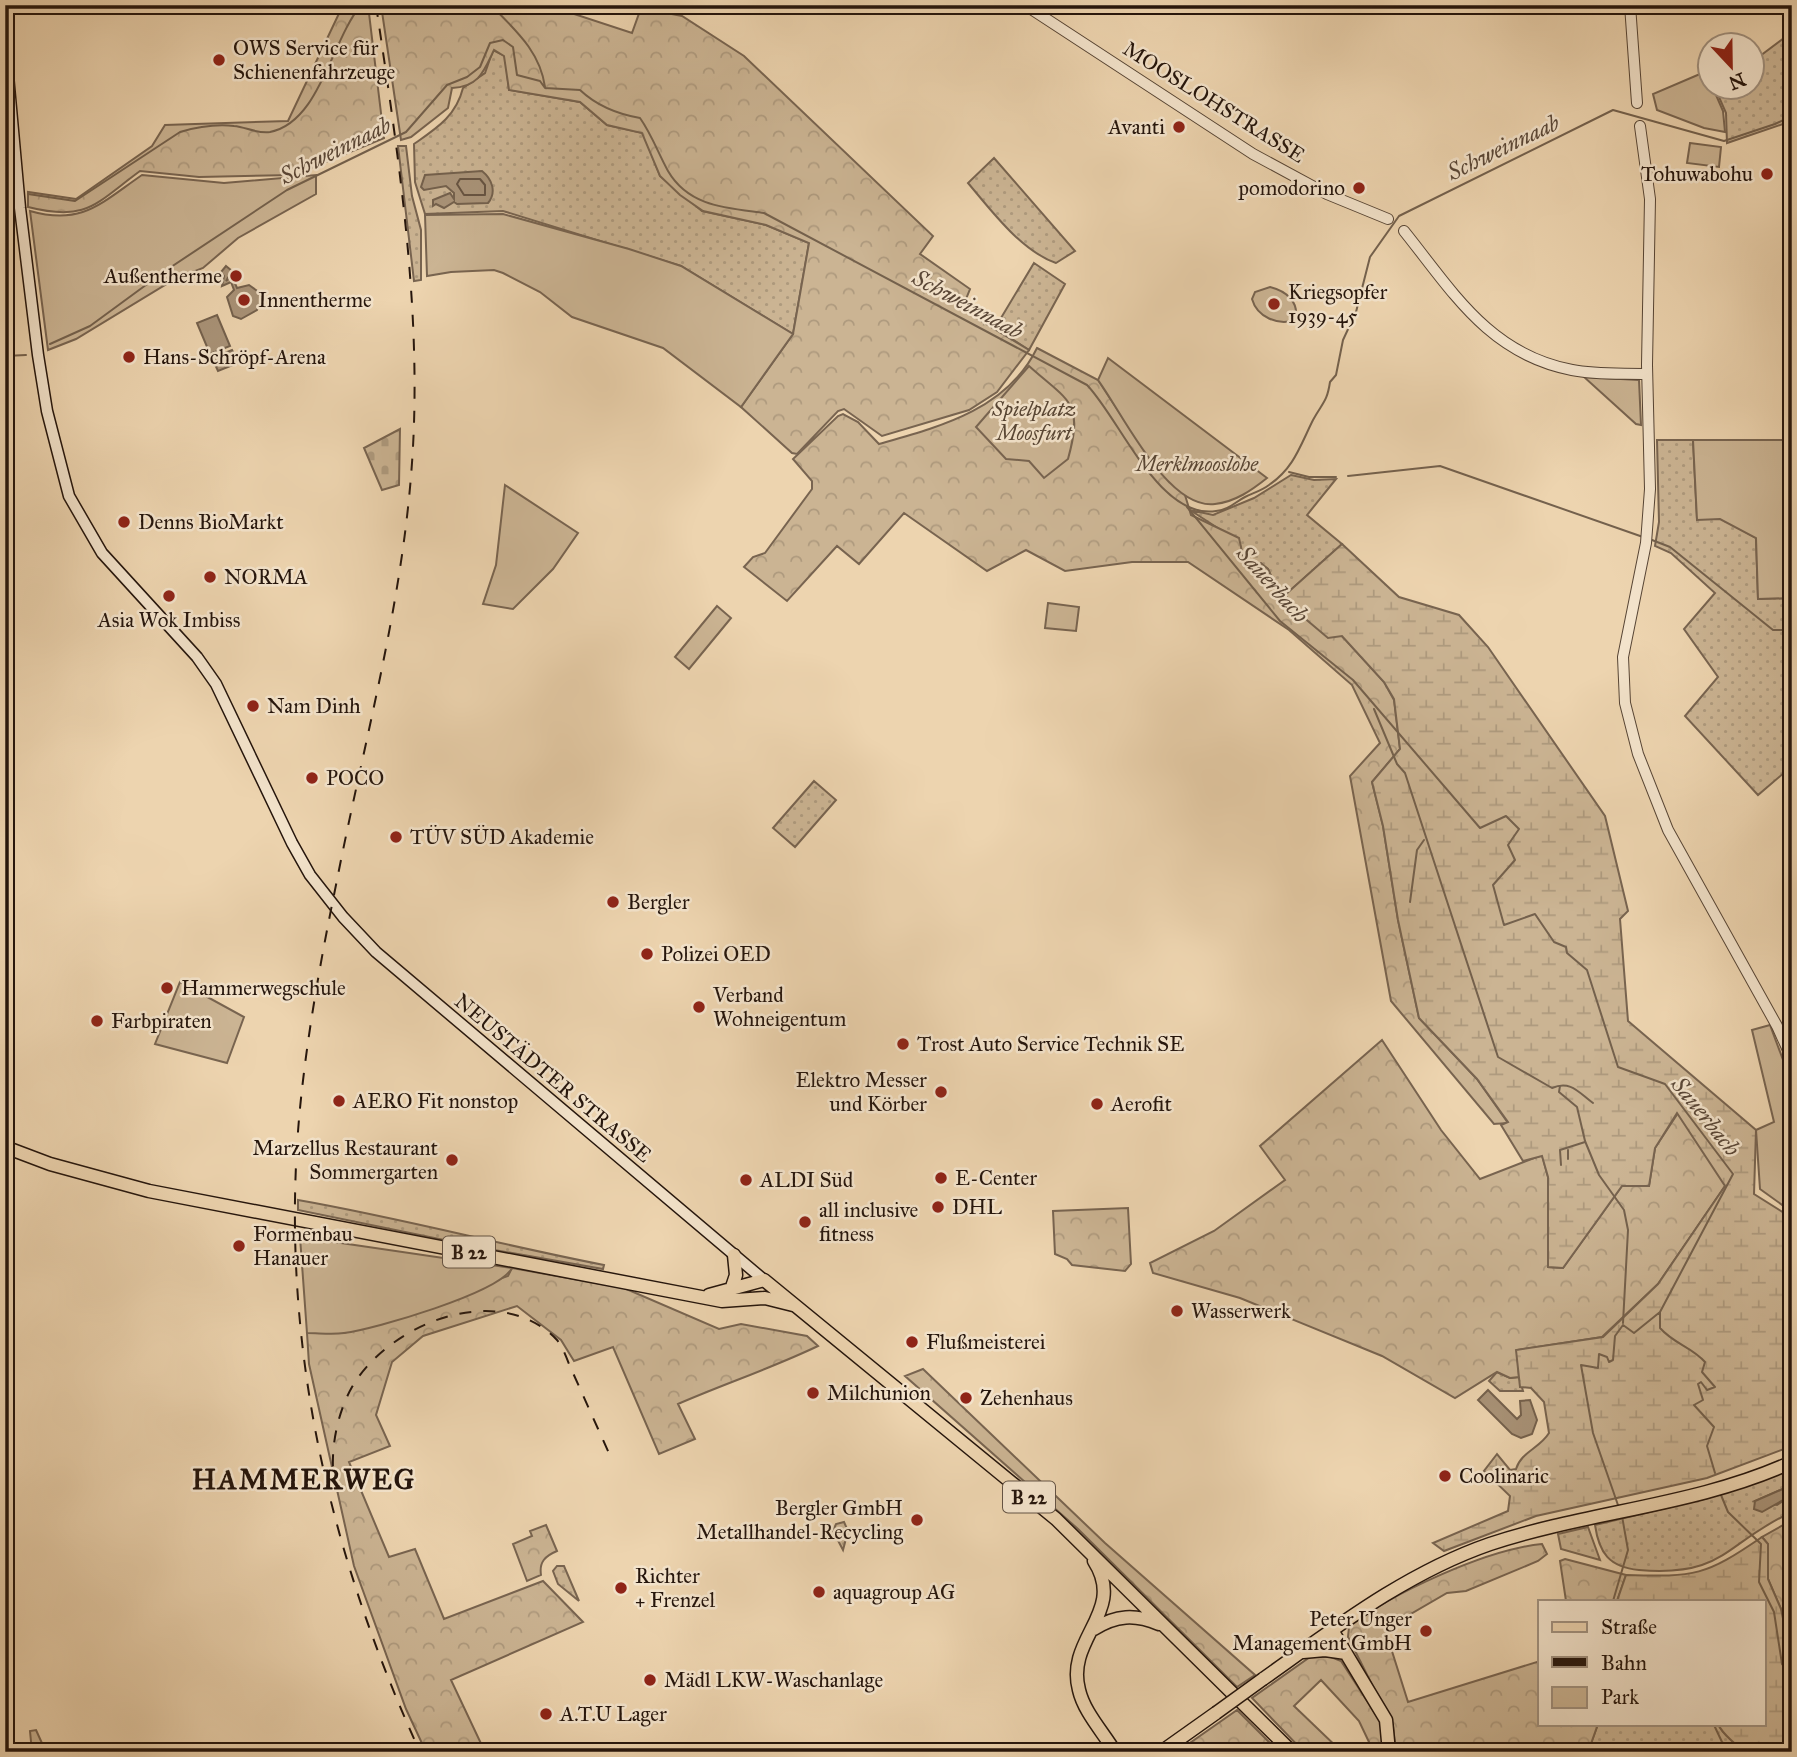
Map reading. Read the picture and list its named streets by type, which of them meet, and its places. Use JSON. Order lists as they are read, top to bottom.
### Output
{
  "streets": {
    "main road": ["NEUSTÄDTER STRASSE", "B 22"],
    "street": ["MOOSLOHSTRASSE"]
  },
  "crossings": [
    ["NEUSTÄDTER STRASSE", "B 22"]
  ],
  "districts": ["HAMMERWEG"],
  "water": ["Schweinnaab", "Sauerbach"],
  "parks": ["Spielplatz Moosfurt", "Merklmooslohe"],
  "places": [
    "OWS Service für Schienenfahrzeuge",
    "Avanti",
    "Tohuwabohu",
    "pomodorino",
    "Außentherme",
    "Innentherme",
    "Kriegsopfer 1939-45",
    "Hans-Schröpf-Arena",
    "Denns BioMarkt",
    "NORMA",
    "Asia Wok Imbiss",
    "Nam Dinh",
    "POCO",
    "TÜV SÜD Akademie",
    "Bergler",
    "Polizei OED",
    "Hammerwegschule",
    "Verband Wohneigentum",
    "Farbpiraten",
    "Trost Auto Service Technik SE",
    "Elektro Messer und Körber",
    "AERO Fit nonstop",
    "Aerofit",
    "Marzellus Restaurant Sommergarten",
    "E-Center",
    "ALDI Süd",
    "DHL",
    "all inclusive fitness",
    "Formenbau Hanauer",
    "Wasserwerk",
    "Flußmeisterei",
    "Milchunion",
    "Zehenhaus",
    "Coolinaric",
    "Bergler GmbH Metallhandel-Recycling",
    "Richter + Frenzel",
    "aquagroup AG",
    "Peter Unger Management GmbH",
    "Mädl LKW-Waschanlage",
    "A.T.U Lager"
  ],
  "legend": ["Straße", "Bahn", "Park"],
  "north": "bottom"
}
